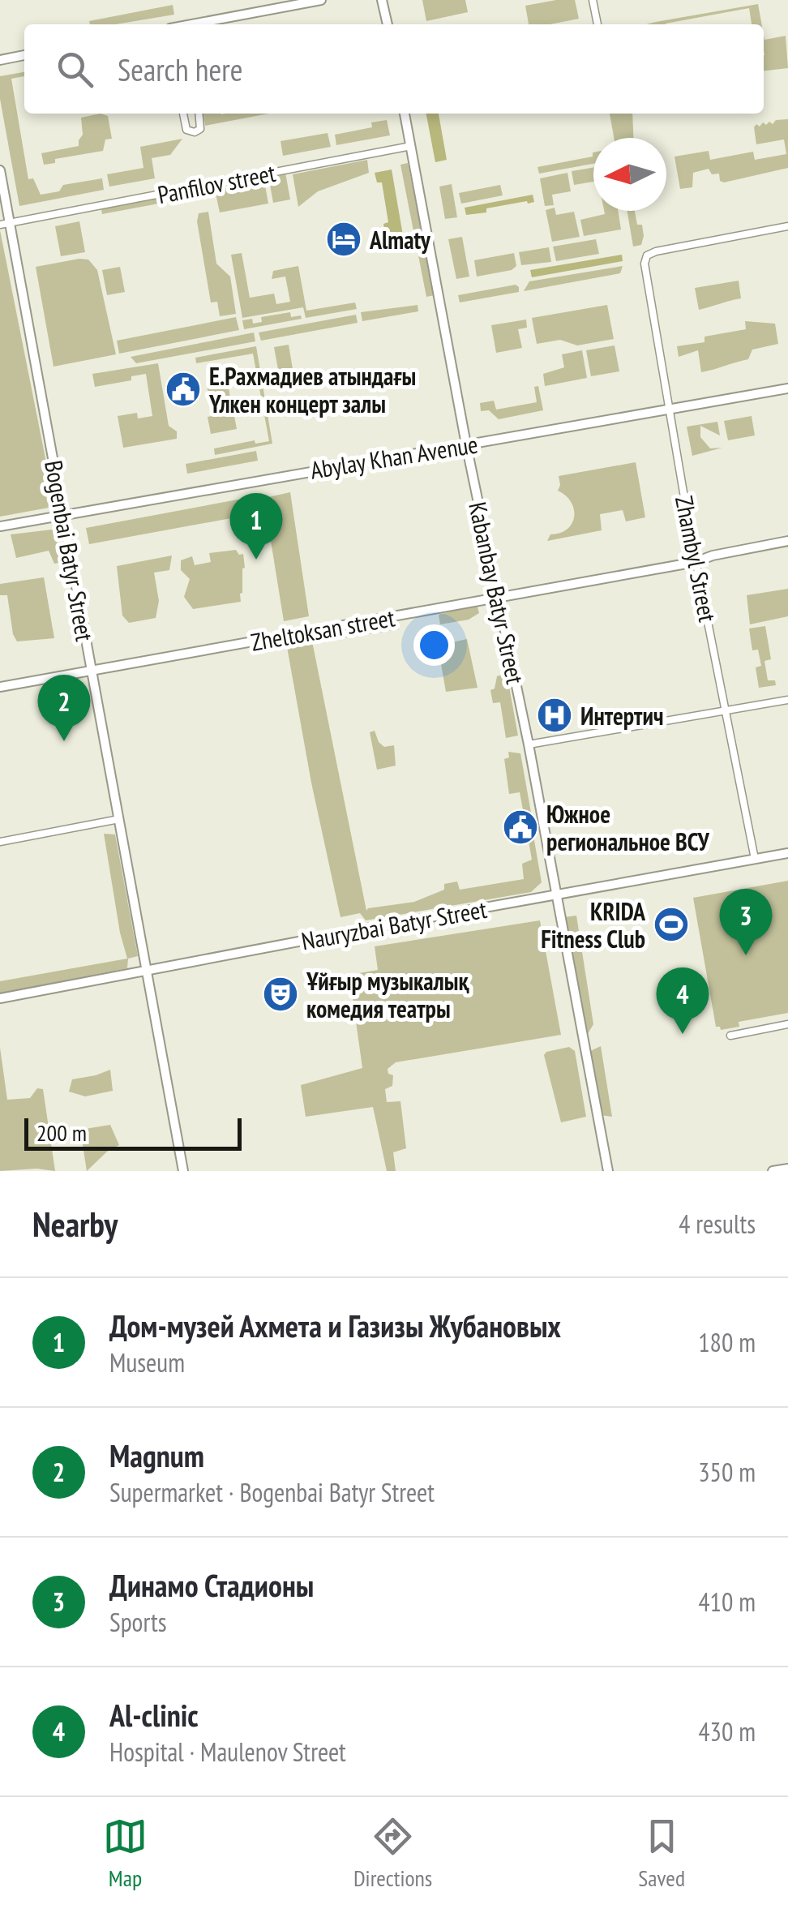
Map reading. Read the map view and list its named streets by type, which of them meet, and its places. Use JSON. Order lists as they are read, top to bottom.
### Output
{
  "streets": {
    "street": [
      "Panfilov street",
      "Abylay Khan Avenue",
      "Bogenbai Batyr Street",
      "Zhambyl Street",
      "Kabanbay Batyr Street",
      "Zheltoksan street",
      "Nauryzbai Batyr Street"
    ]
  },
  "crossings": [
    ["Panfilov street", "Bogenbai Batyr Street"],
    ["Panfilov street", "Kabanbay Batyr Street"],
    ["Abylay Khan Avenue", "Bogenbai Batyr Street"],
    ["Abylay Khan Avenue", "Zhambyl Street"],
    ["Abylay Khan Avenue", "Kabanbay Batyr Street"],
    ["Bogenbai Batyr Street", "Zheltoksan street"],
    ["Bogenbai Batyr Street", "Nauryzbai Batyr Street"],
    ["Zhambyl Street", "Zheltoksan street"],
    ["Zhambyl Street", "Nauryzbai Batyr Street"],
    ["Kabanbay Batyr Street", "Zheltoksan street"],
    ["Kabanbay Batyr Street", "Nauryzbai Batyr Street"]
  ],
  "places": {
    "hotel": ["Almaty"],
    "public building": ["Е.Рахмадиев атындағы Үлкен концерт залы", "Южное региональное ВСУ"],
    "hospital": ["Интертич"],
    "sports": ["KRIDA Fitness Club"],
    "theatre": ["Ұйғыр музыкалық комедия театры"]
  },
  "scale_bar": "200 m",
  "north": "left",
  "page": {
    "search": "Search here",
    "pins": [
      "1",
      "2",
      "3",
      "4"
    ],
    "scale": "200 m",
    "heading": ["Nearby", "4 results"],
    "list": [
      {
        "mark": "1",
        "name": "Дом-музей Ахмета и Газизы Жубановых",
        "note": "Museum",
        "value": "180 m"
      },
      {
        "mark": "2",
        "name": "Magnum",
        "note": "Supermarket · Bogenbai Batyr Street",
        "value": "350 m"
      },
      {
        "mark": "3",
        "name": "Динамо Стадионы",
        "note": "Sports",
        "value": "410 m"
      },
      {
        "mark": "4",
        "name": "Al-clinic",
        "note": "Hospital · Maulenov Street",
        "value": "430 m"
      }
    ],
    "nav": ["Map", "Directions", "Saved"]
  }
}
